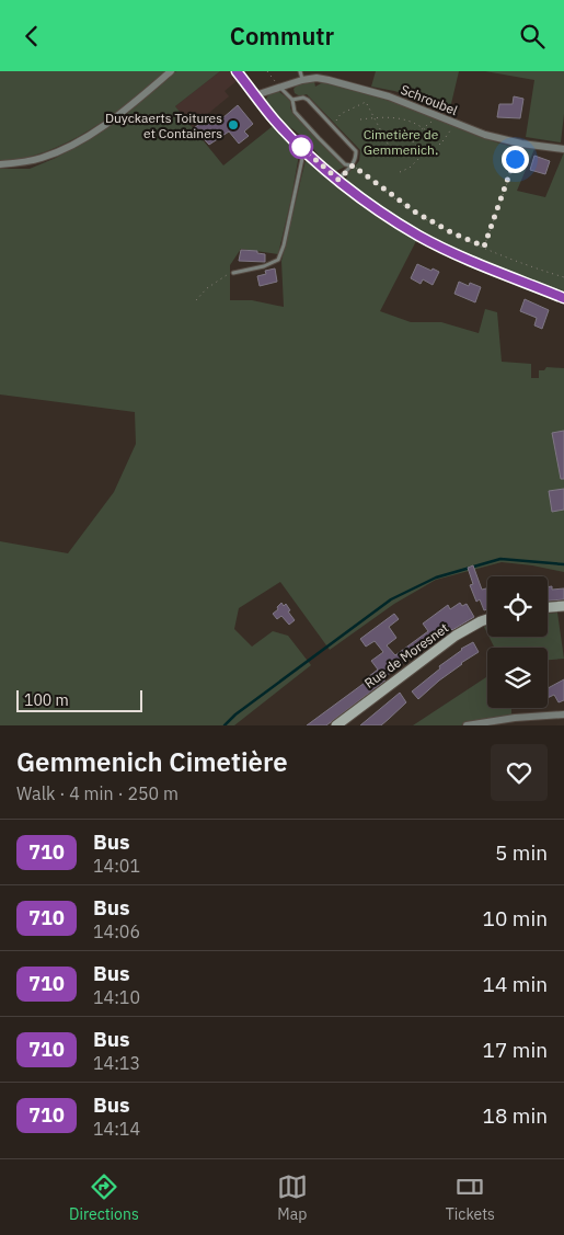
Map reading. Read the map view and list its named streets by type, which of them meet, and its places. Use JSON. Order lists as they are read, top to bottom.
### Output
{
  "streets": {
    "main road": ["Rue de Moresnet"],
    "street": ["Schroubel"]
  },
  "parks": ["Cimetière de Gemmenich."],
  "places": ["Duyckaerts Toitures et Containers"],
  "lines": ["bus line 710"],
  "scale_bar": "100 m",
  "page": {
    "header": "Commutr",
    "scale": "100 m",
    "heading": ["Gemmenich Cimetière", "Walk · 4 min · 250 m"],
    "list": [
      {
        "mark": "710",
        "name": "Bus",
        "note": "14:01",
        "value": "5 min"
      },
      {
        "mark": "710",
        "name": "Bus",
        "note": "14:06",
        "value": "10 min"
      },
      {
        "mark": "710",
        "name": "Bus",
        "note": "14:10",
        "value": "14 min"
      },
      {
        "mark": "710",
        "name": "Bus",
        "note": "14:13",
        "value": "17 min"
      },
      {
        "mark": "710",
        "name": "Bus",
        "note": "14:14",
        "value": "18 min"
      }
    ],
    "tabs": ["Directions", "Map", "Tickets"]
  }
}
